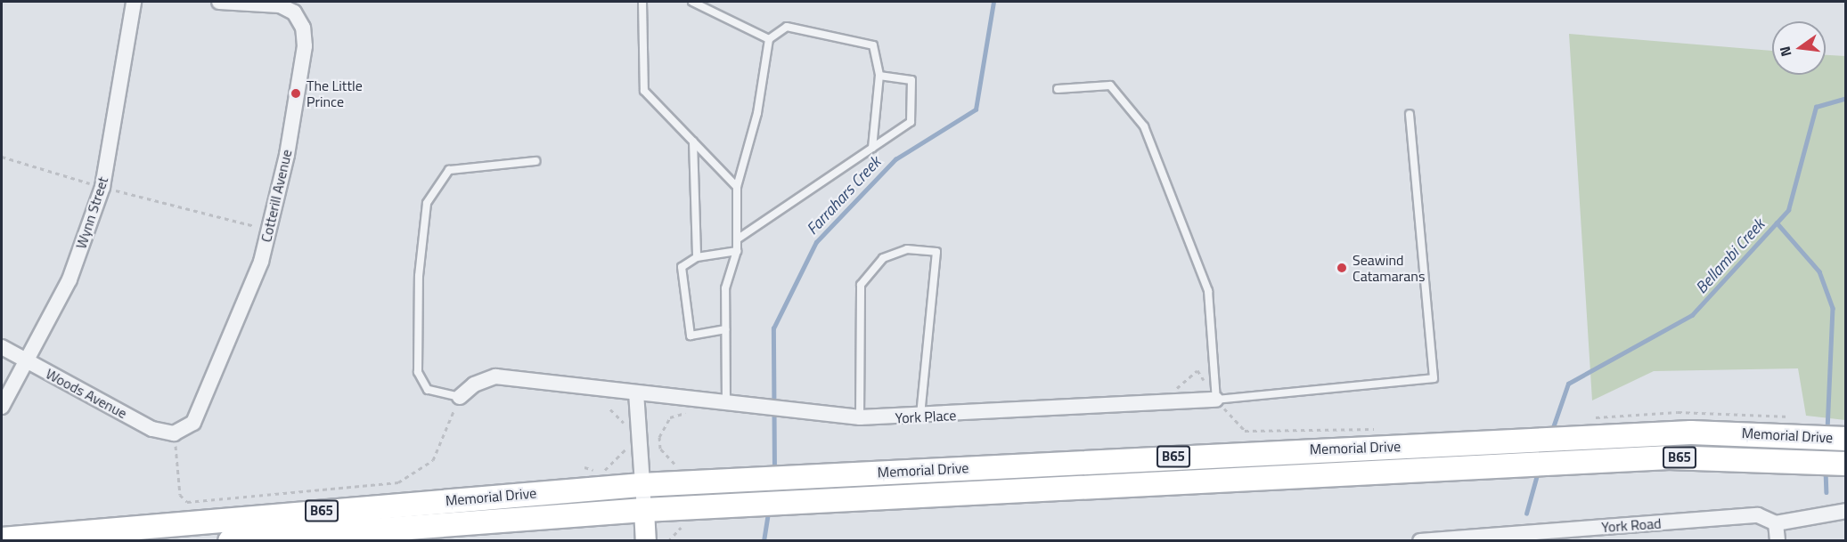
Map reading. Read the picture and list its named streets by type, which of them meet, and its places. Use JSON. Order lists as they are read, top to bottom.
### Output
{
  "streets": {
    "main road": ["Memorial Drive", "B65"],
    "street": [
      "Cotterill Avenue",
      "Wynn Street",
      "Woods Avenue",
      "York Place",
      "York Road"
    ]
  },
  "crossings": [
    ["Cotterill Avenue", "Woods Avenue"],
    ["Wynn Street", "Woods Avenue"]
  ],
  "water": ["Farrahars Creek", "Bellambi Creek"],
  "places": ["The Little Prince", "Seawind Catamarans"],
  "north": "left"
}
